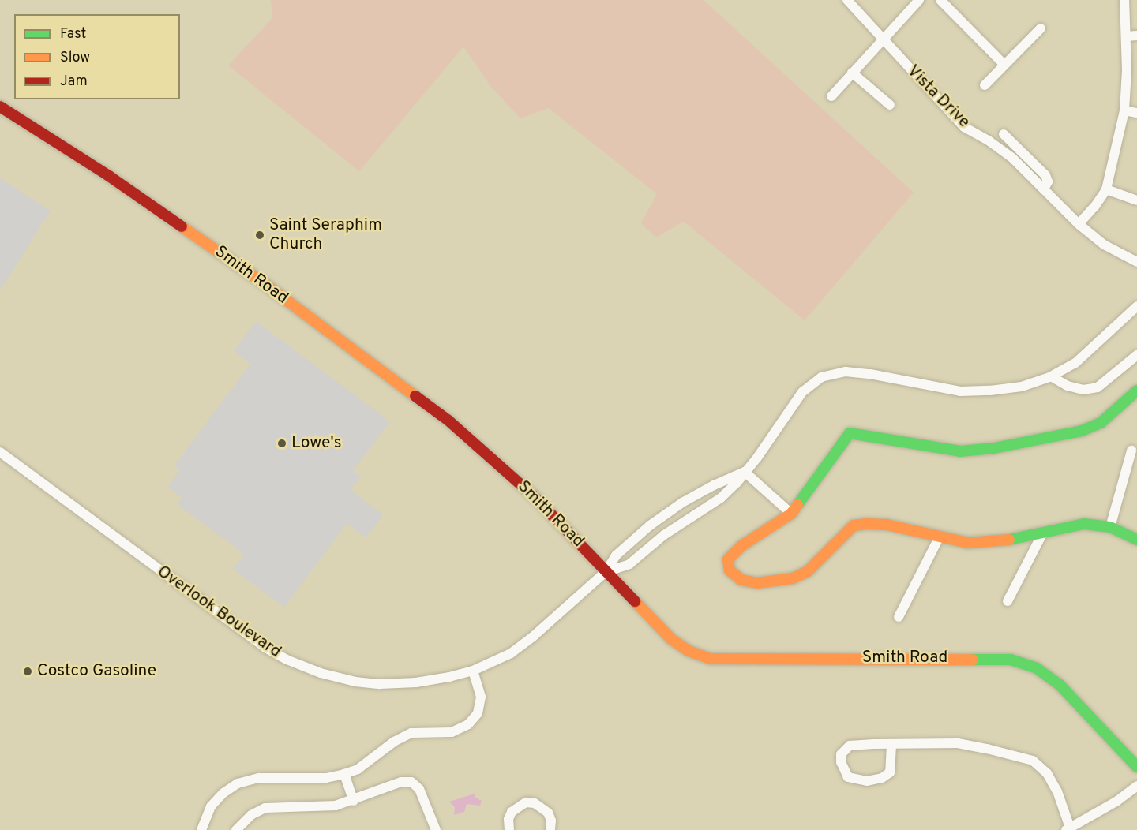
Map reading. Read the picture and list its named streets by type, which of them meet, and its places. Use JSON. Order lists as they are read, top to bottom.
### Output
{
  "streets": {
    "street": ["Vista Drive", "Smith Road", "Overlook Boulevard"]
  },
  "crossings": [
    ["Smith Road", "Overlook Boulevard"]
  ],
  "places": ["Saint Seraphim Church", "Lowe's", "Costco Gasoline"],
  "legend": ["Fast", "Slow", "Jam"]
}
